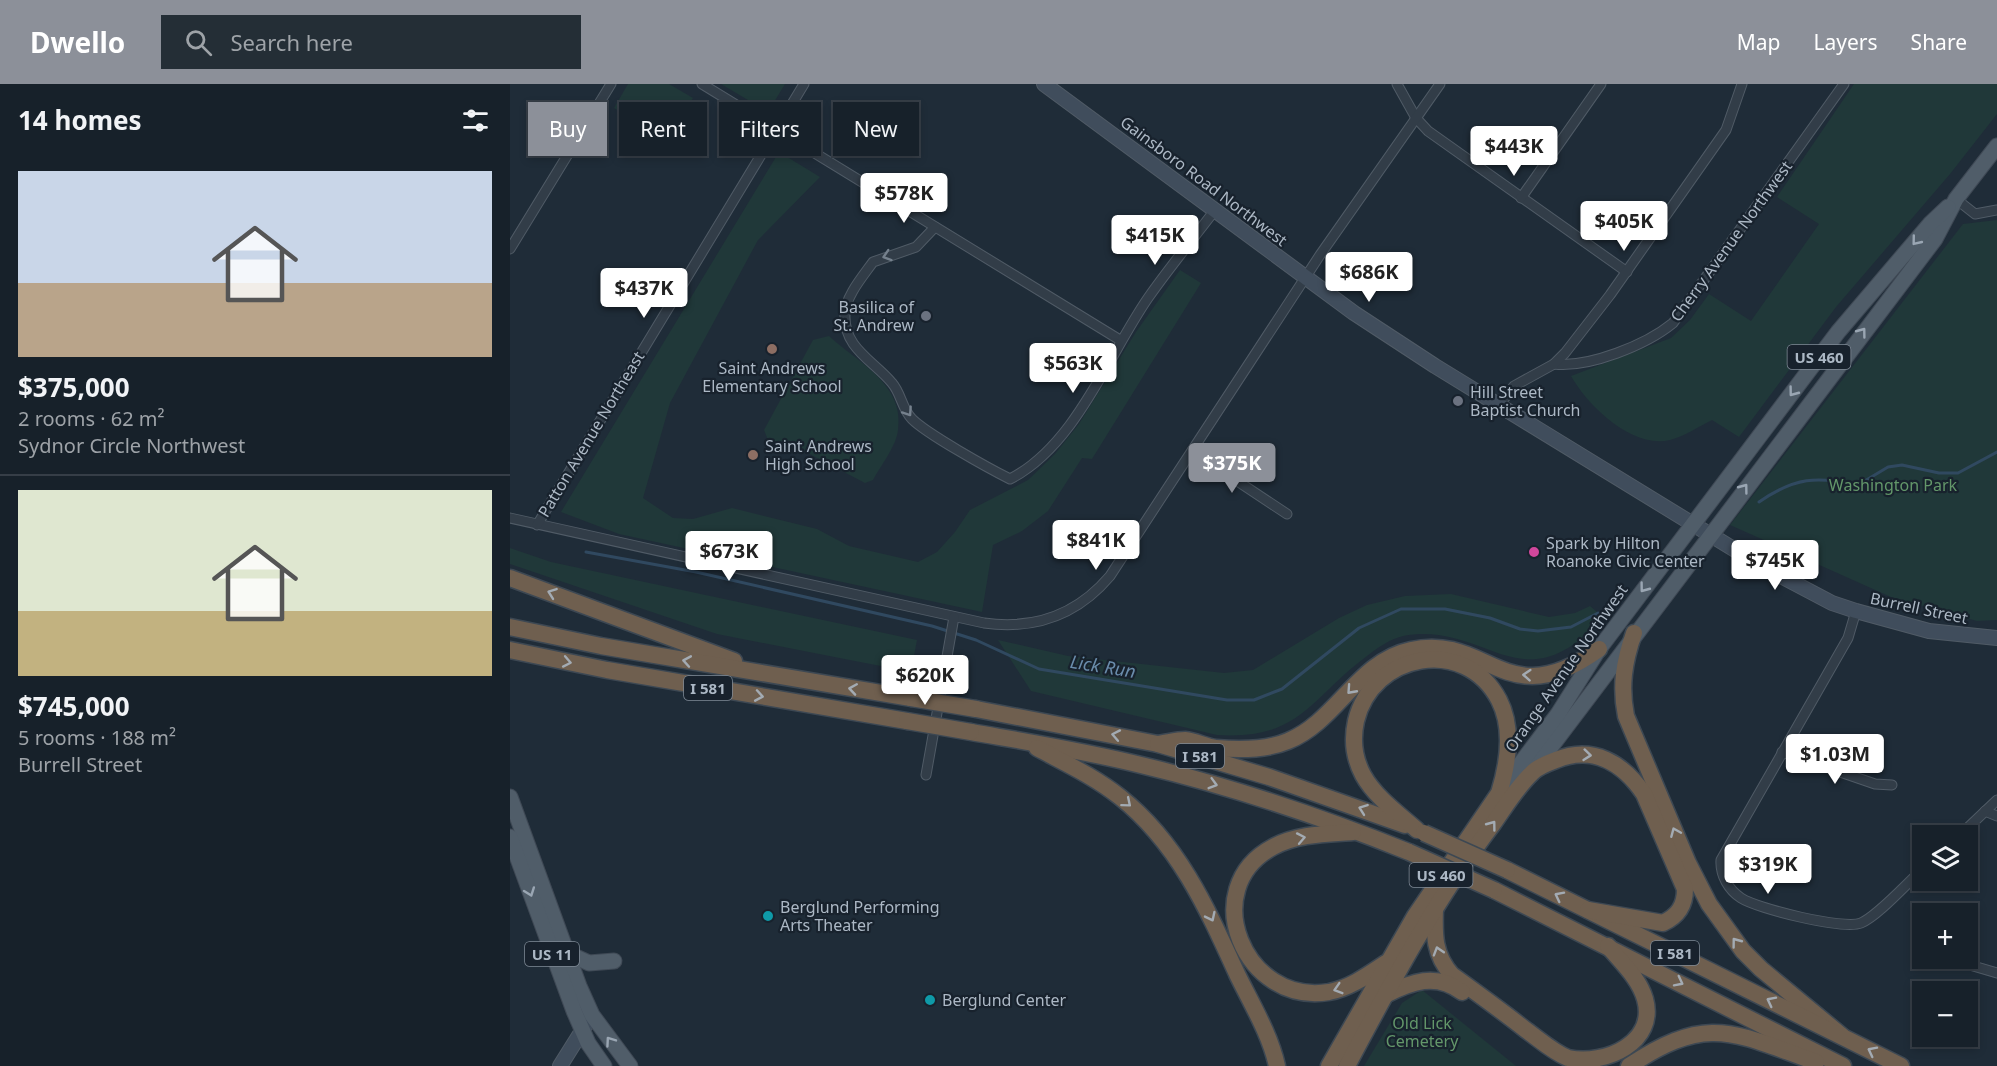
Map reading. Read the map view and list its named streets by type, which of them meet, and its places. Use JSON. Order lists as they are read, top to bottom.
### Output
{
  "streets": {
    "highway": ["US 460", "I 581"],
    "main road": [
      "Gainsboro Road Northwest",
      "Burrell Street",
      "Orange Avenue Northwest",
      "US 11"
    ],
    "street": ["Cherry Avenue Northwest", "Patton Avenue Northeast"]
  },
  "crossings": [
    ["Gainsboro Road Northwest", "Burrell Street"],
    ["Gainsboro Road Northwest", "Orange Avenue Northwest"],
    ["US 460", "Orange Avenue Northwest"],
    ["Burrell Street", "Orange Avenue Northwest"]
  ],
  "water": ["Lick Run"],
  "parks": ["Washington Park", "Old Lick Cemetery"],
  "places": [
    "Basilica of St. Andrew",
    "Saint Andrews Elementary School",
    "Hill Street Baptist Church",
    "Saint Andrews High School",
    "Spark by Hilton Roanoke Civic Center",
    "Berglund Performing Arts Theater",
    "Berglund Center"
  ],
  "page": {
    "header": "Dwello",
    "search": "Search here",
    "nav": ["Map", "Layers", "Share"],
    "heading": "14 homes",
    "chip": [
      "Buy",
      "Rent",
      "Filters",
      "New"
    ],
    "price": [
      "$443K",
      "$578K",
      "$405K",
      "$415K",
      "$686K",
      "$437K",
      "$563K",
      "$375K",
      "$841K",
      "$673K",
      "$745K",
      "$620K",
      "$1.03M",
      "$319K"
    ],
    "list": [
      {
        "name": "$375,000",
        "note": "2 rooms · 62 m² · Sydnor Circle Northwest"
      },
      {
        "name": "$745,000",
        "note": "5 rooms · 188 m² · Burrell Street"
      }
    ],
    "map_buttons": ["+", "−"]
  }
}
